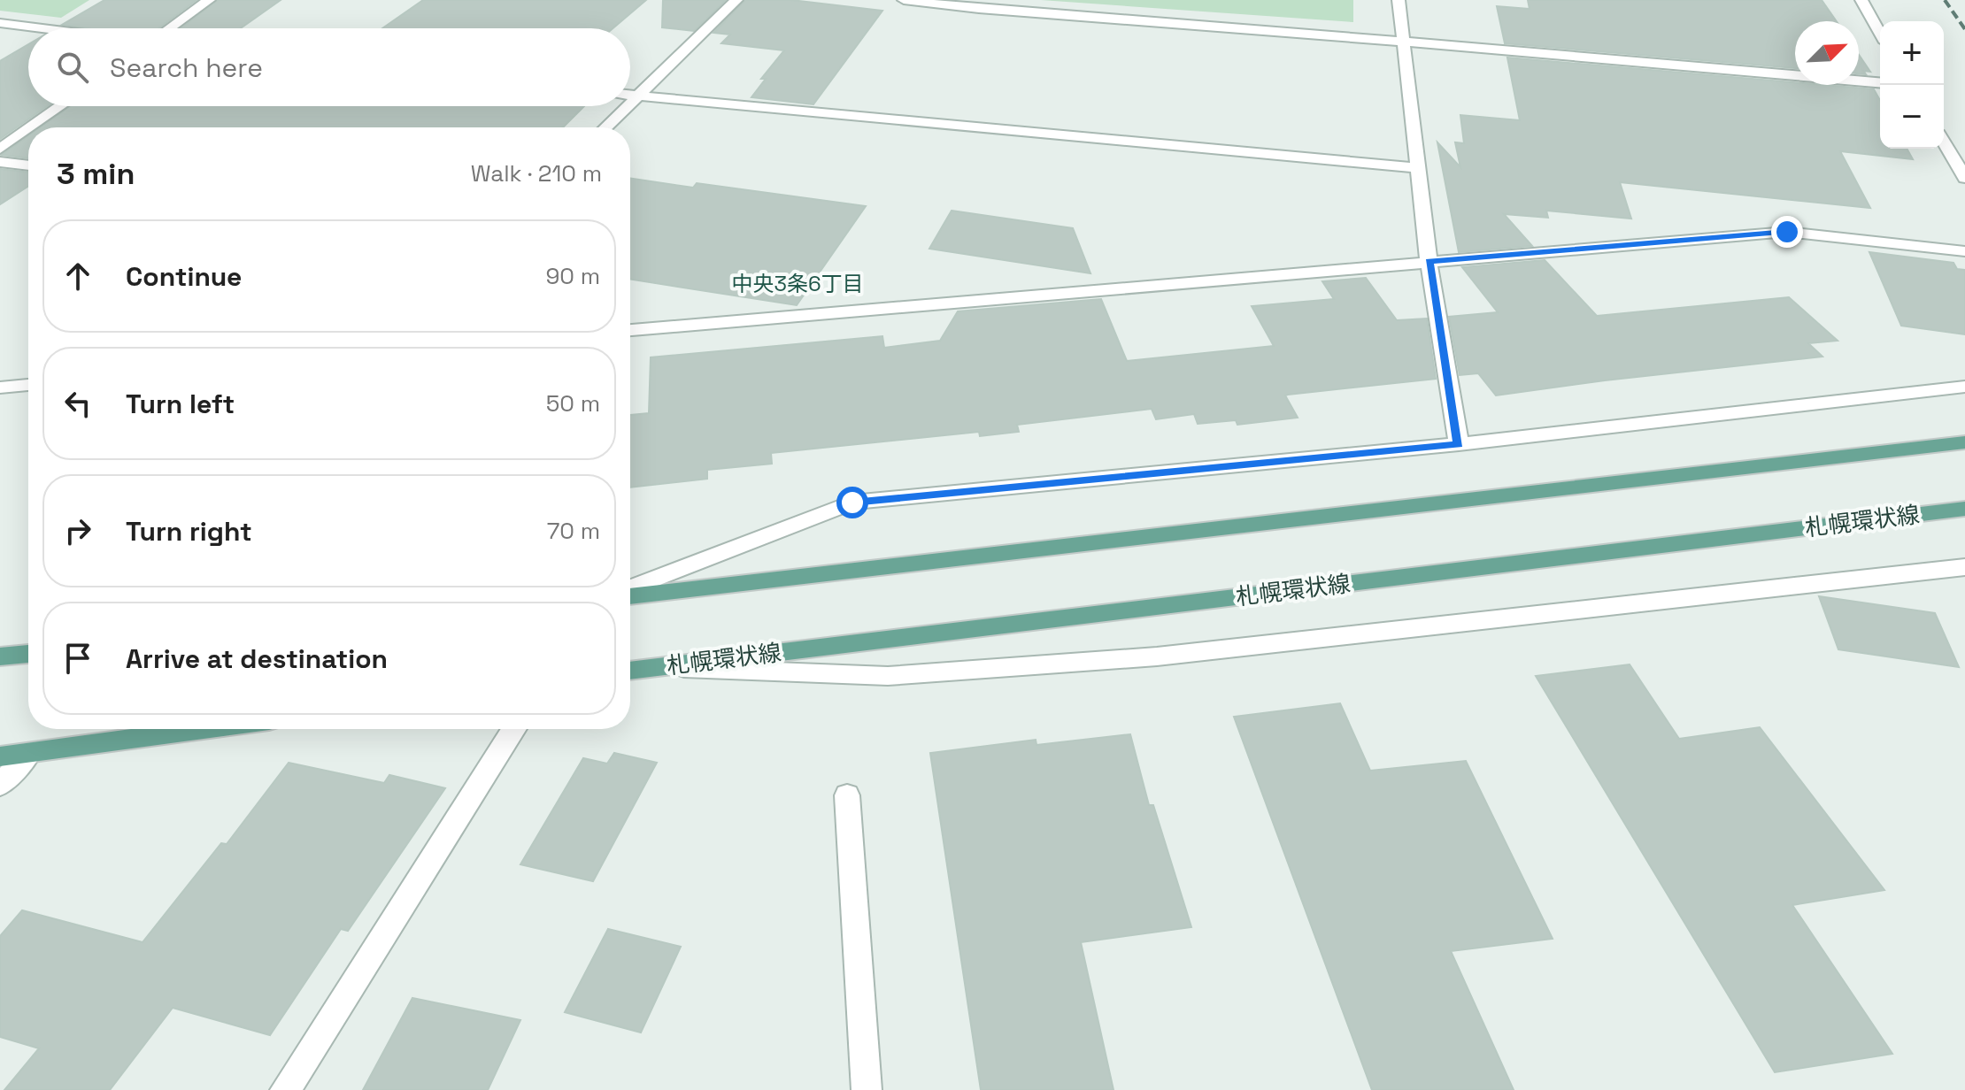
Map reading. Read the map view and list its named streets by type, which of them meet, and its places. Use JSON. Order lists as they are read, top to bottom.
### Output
{
  "streets": {
    "main road": ["札幌環状線"]
  },
  "districts": ["中央3条6丁目"],
  "north": "top right",
  "page": {
    "map_buttons": ["+", "−"],
    "search": "Search here",
    "heading": ["3 min", "Walk · 210 m"],
    "list": [
      ["Continue", "90 m"],
      ["Turn left", "50 m"],
      ["Turn right", "70 m"],
      "Arrive at destination"
    ]
  }
}
